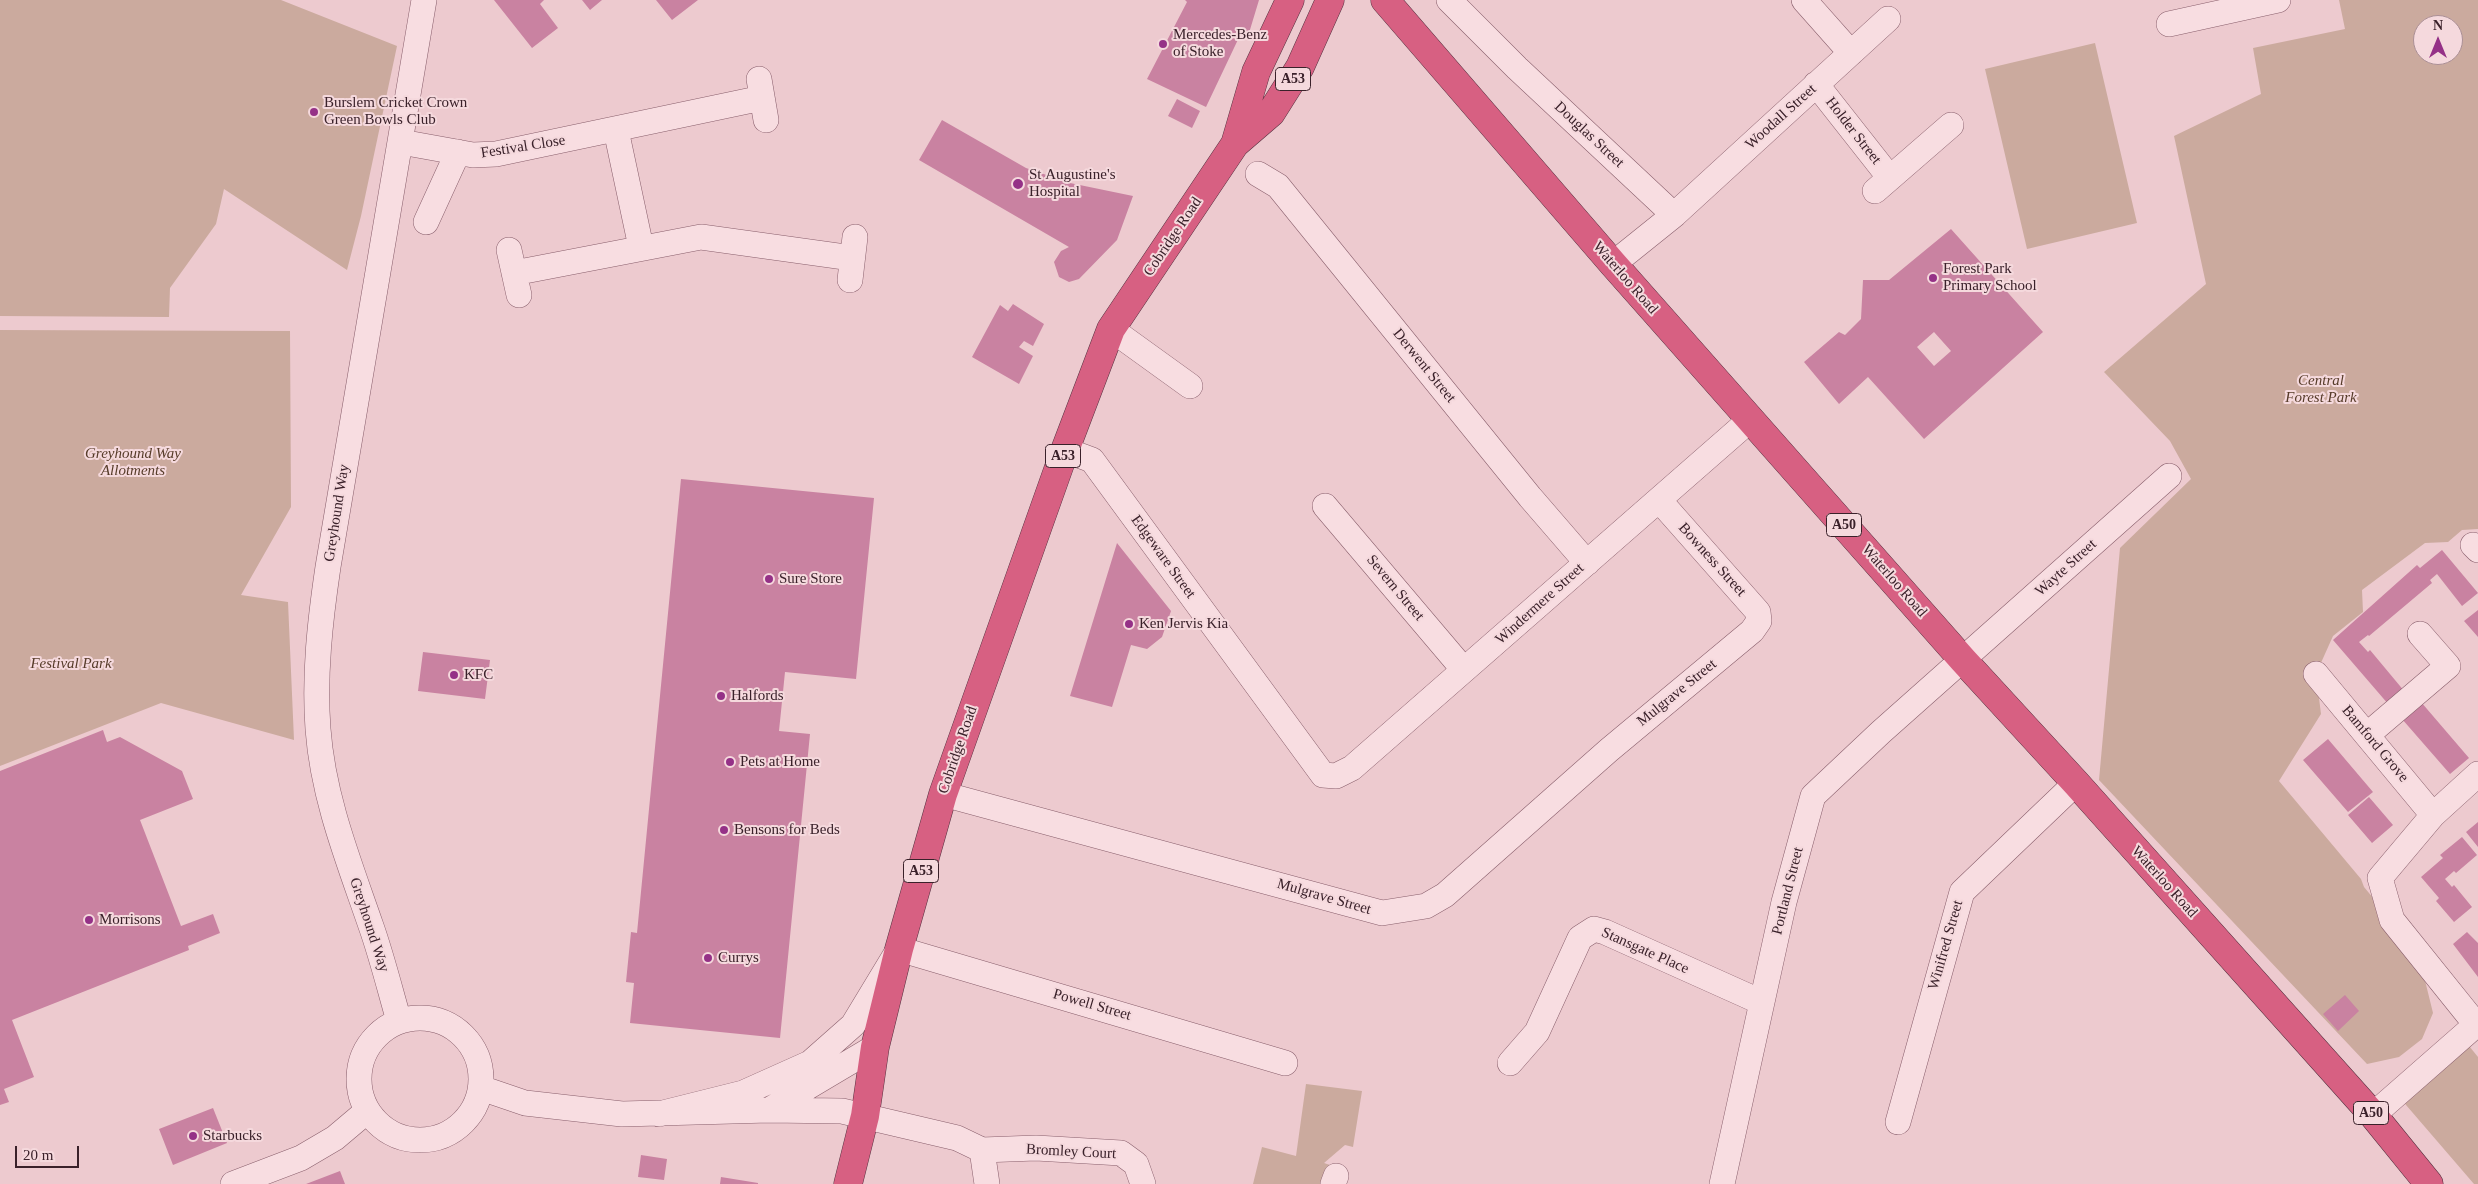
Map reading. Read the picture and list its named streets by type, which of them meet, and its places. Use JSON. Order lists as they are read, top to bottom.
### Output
{
  "streets": {
    "highway": [
      "A53",
      "Cobridge Road",
      "Waterloo Road",
      "A50"
    ],
    "street": [
      "Woodall Street",
      "Holder Street",
      "Douglas Street",
      "Festival Close",
      "Derwent Street",
      "Greyhound Way",
      "Edgeware Street",
      "Bowness Street",
      "Wayte Street",
      "Severn Street",
      "Windermere Street",
      "Mulgrave Street",
      "Bamford Grove",
      "Portland Street",
      "Winifred Street",
      "Stansgate Place",
      "Powell Street",
      "Bromley Court"
    ]
  },
  "crossings": [
    ["Woodall Street", "Holder Street"],
    ["Woodall Street", "Douglas Street"],
    ["Festival Close", "Greyhound Way"],
    ["Cobridge Road", "Edgeware Street"],
    ["Cobridge Road", "Mulgrave Street"],
    ["Cobridge Road", "Powell Street"],
    ["Waterloo Road", "A50"],
    ["Waterloo Road", "Wayte Street"],
    ["Waterloo Road", "Windermere Street"],
    ["Waterloo Road", "Portland Street"],
    ["Waterloo Road", "Winifred Street"],
    ["Derwent Street", "Windermere Street"],
    ["Edgeware Street", "Windermere Street"],
    ["Bowness Street", "Windermere Street"],
    ["Bowness Street", "Mulgrave Street"],
    ["Wayte Street", "Portland Street"],
    ["Severn Street", "Windermere Street"],
    ["Portland Street", "Stansgate Place"]
  ],
  "parks": ["Central Forest Park", "Greyhound Way Allotments", "Festival Park"],
  "places": [
    "Mercedes-Benz of Stoke",
    "Burslem Cricket Crown Green Bowls Club",
    "St Augustine's Hospital",
    "Forest Park Primary School",
    "Sure Store",
    "Ken Jervis Kia",
    "KFC",
    "Halfords",
    "Pets at Home",
    "Bensons for Beds",
    "Morrisons",
    "Currys",
    "Starbucks"
  ],
  "scale_bar": "20 m",
  "north": "top"
}
